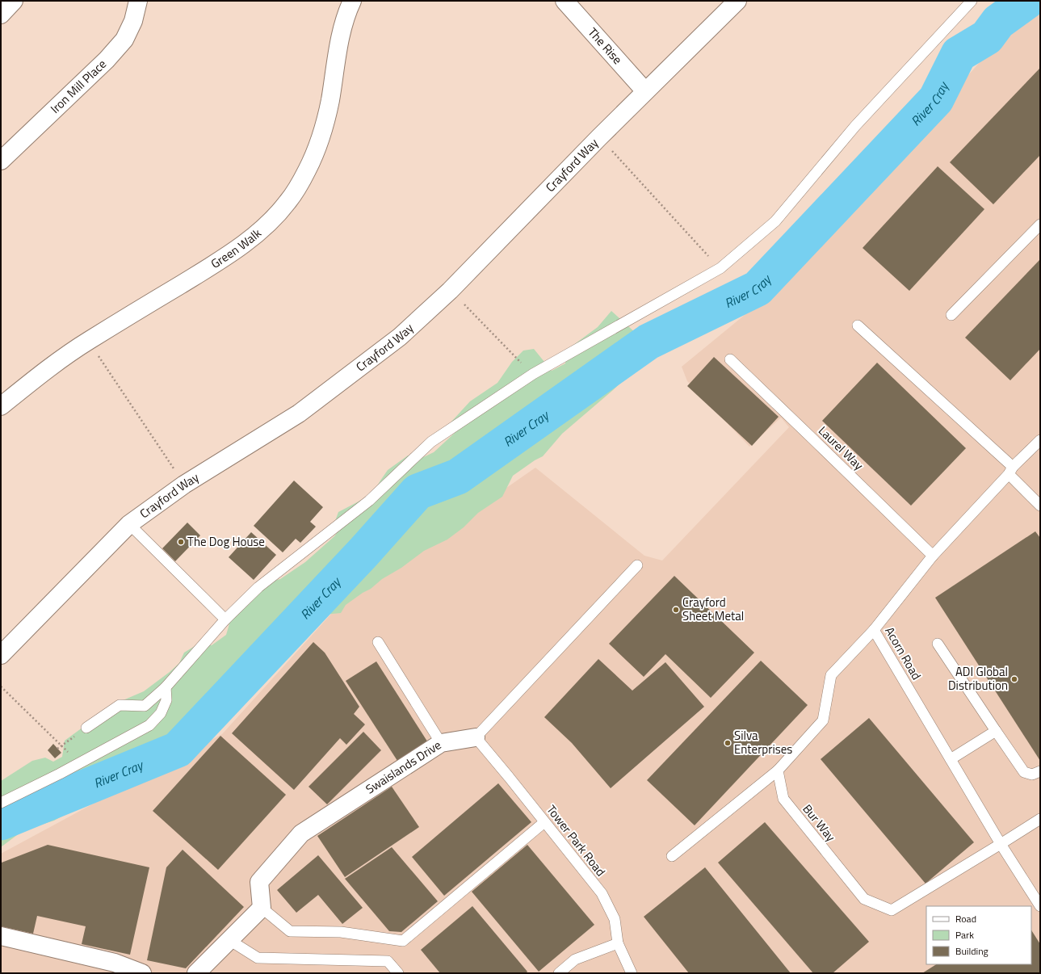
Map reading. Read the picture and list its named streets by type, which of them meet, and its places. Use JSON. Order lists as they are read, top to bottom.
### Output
{
  "streets": {
    "street": [
      "The Rise",
      "Iron Mill Place",
      "Crayford Way",
      "Green Walk",
      "Swaislands Drive"
    ],
    "lane": [
      "Laurel Way",
      "Acorn Road",
      "Bur Way",
      "Tower Park Road"
    ]
  },
  "crossings": [
    ["The Rise", "Crayford Way"],
    ["Laurel Way", "Acorn Road"],
    ["Acorn Road", "Bur Way"],
    ["Swaislands Drive", "Tower Park Road"]
  ],
  "water": ["River Cray"],
  "places": [
    "The Dog House",
    "Crayford Sheet Metal",
    "ADI Global Distribution",
    "Silva Enterprises"
  ],
  "legend": ["Road", "Park", "Building"]
}
